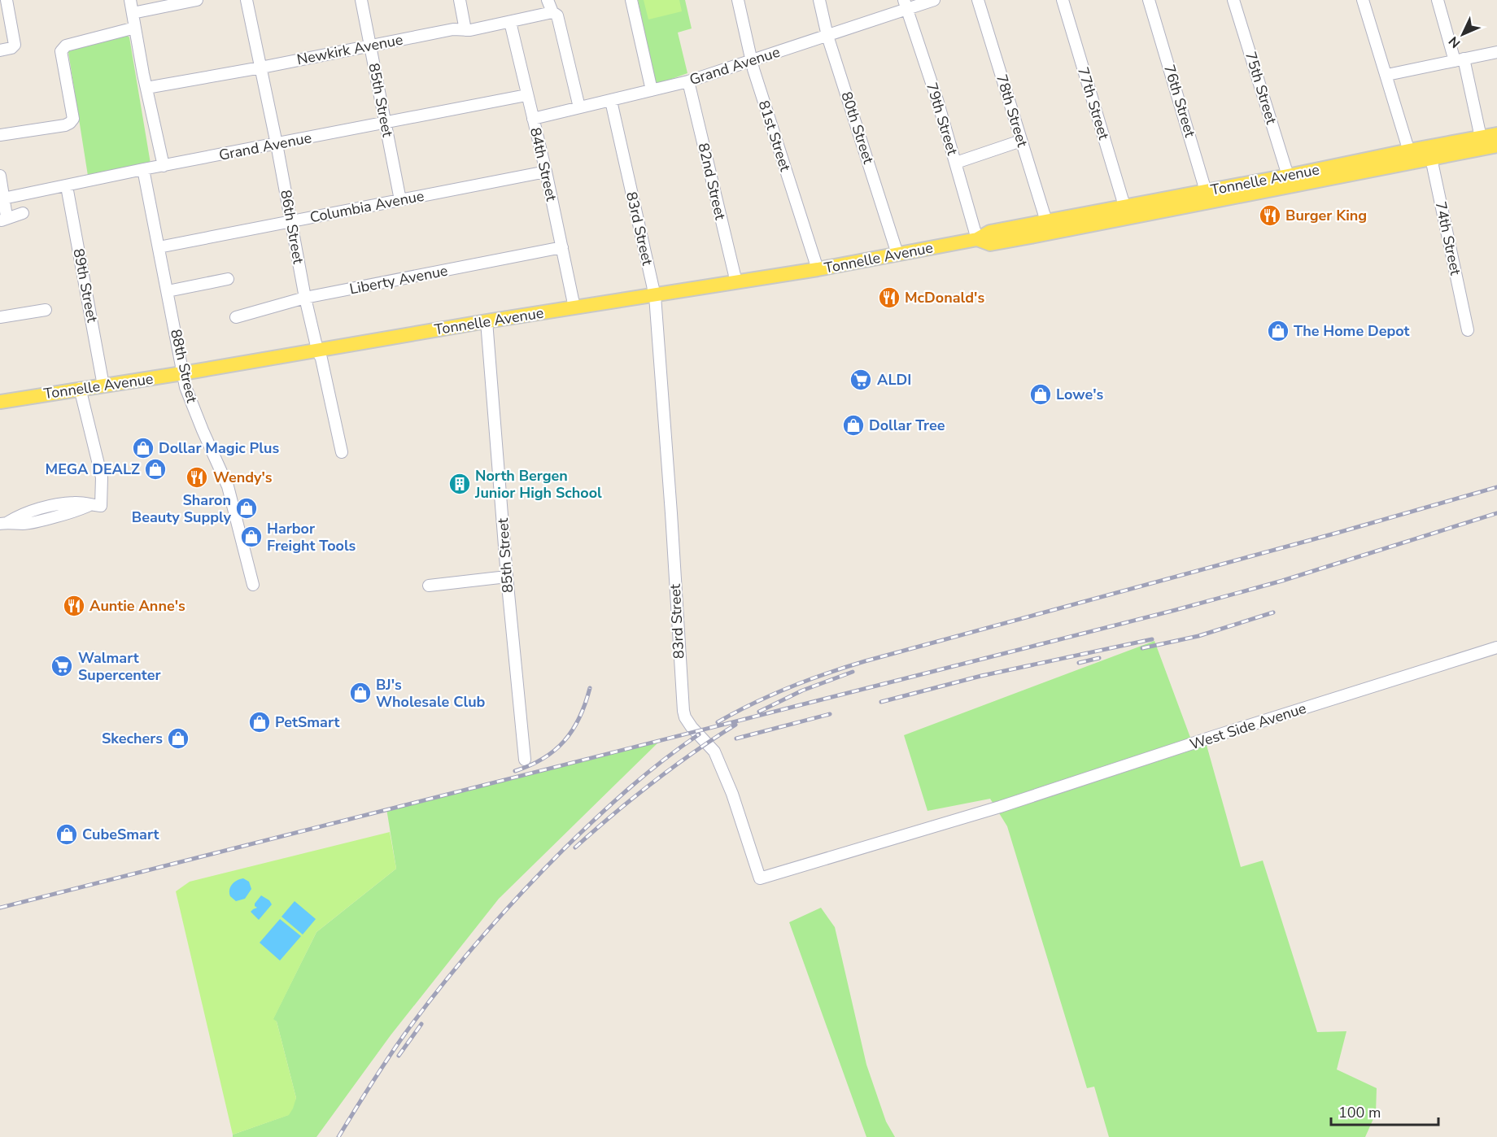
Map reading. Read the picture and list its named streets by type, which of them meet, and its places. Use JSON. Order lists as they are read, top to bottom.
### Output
{
  "streets": {
    "main road": ["Tonnelle Avenue"],
    "street": [
      "Newkirk Avenue",
      "Grand Avenue",
      "75th Street",
      "85th Street",
      "76th Street",
      "77th Street",
      "78th Street",
      "79th Street",
      "80th Street",
      "81st Street",
      "84th Street",
      "82nd Street",
      "Columbia Avenue",
      "86th Street",
      "83rd Street",
      "74th Street",
      "Liberty Avenue",
      "89th Street",
      "88th Street",
      "West Side Avenue"
    ]
  },
  "crossings": [
    ["Newkirk Avenue", "85th Street"],
    ["Newkirk Avenue", "84th Street"],
    ["Newkirk Avenue", "86th Street"],
    ["Grand Avenue", "85th Street"],
    ["Grand Avenue", "79th Street"],
    ["Grand Avenue", "80th Street"],
    ["Grand Avenue", "81st Street"],
    ["Grand Avenue", "84th Street"],
    ["Grand Avenue", "82nd Street"],
    ["Grand Avenue", "86th Street"],
    ["Grand Avenue", "83rd Street"],
    ["Grand Avenue", "89th Street"],
    ["Grand Avenue", "88th Street"],
    ["75th Street", "Tonnelle Avenue"],
    ["85th Street", "Tonnelle Avenue"],
    ["85th Street", "Columbia Avenue"],
    ["76th Street", "Tonnelle Avenue"],
    ["77th Street", "Tonnelle Avenue"],
    ["78th Street", "Tonnelle Avenue"],
    ["79th Street", "Tonnelle Avenue"],
    ["80th Street", "Tonnelle Avenue"],
    ["81st Street", "Tonnelle Avenue"],
    ["84th Street", "Tonnelle Avenue"],
    ["84th Street", "Columbia Avenue"],
    ["84th Street", "Liberty Avenue"],
    ["Tonnelle Avenue", "82nd Street"],
    ["Tonnelle Avenue", "86th Street"],
    ["Tonnelle Avenue", "83rd Street"],
    ["Tonnelle Avenue", "74th Street"],
    ["Tonnelle Avenue", "89th Street"],
    ["Tonnelle Avenue", "88th Street"],
    ["Columbia Avenue", "86th Street"],
    ["Columbia Avenue", "88th Street"],
    ["86th Street", "Liberty Avenue"],
    ["83rd Street", "West Side Avenue"]
  ],
  "places": {
    "restaurant": [
      "Burger King",
      "McDonald's",
      "Wendy's",
      "Auntie Anne's"
    ],
    "shop": [
      "The Home Depot",
      "Lowe's",
      "Dollar Tree",
      "Dollar Magic Plus",
      "MEGA DEALZ",
      "Sharon Beauty Supply",
      "Harbor Freight Tools",
      "BJ's Wholesale Club",
      "PetSmart",
      "Skechers",
      "CubeSmart"
    ],
    "supermarket": ["ALDI", "Walmart Supercenter"],
    "building": ["North Bergen Junior High School"]
  },
  "scale_bar": "100 m",
  "north": "bottom left"
}
